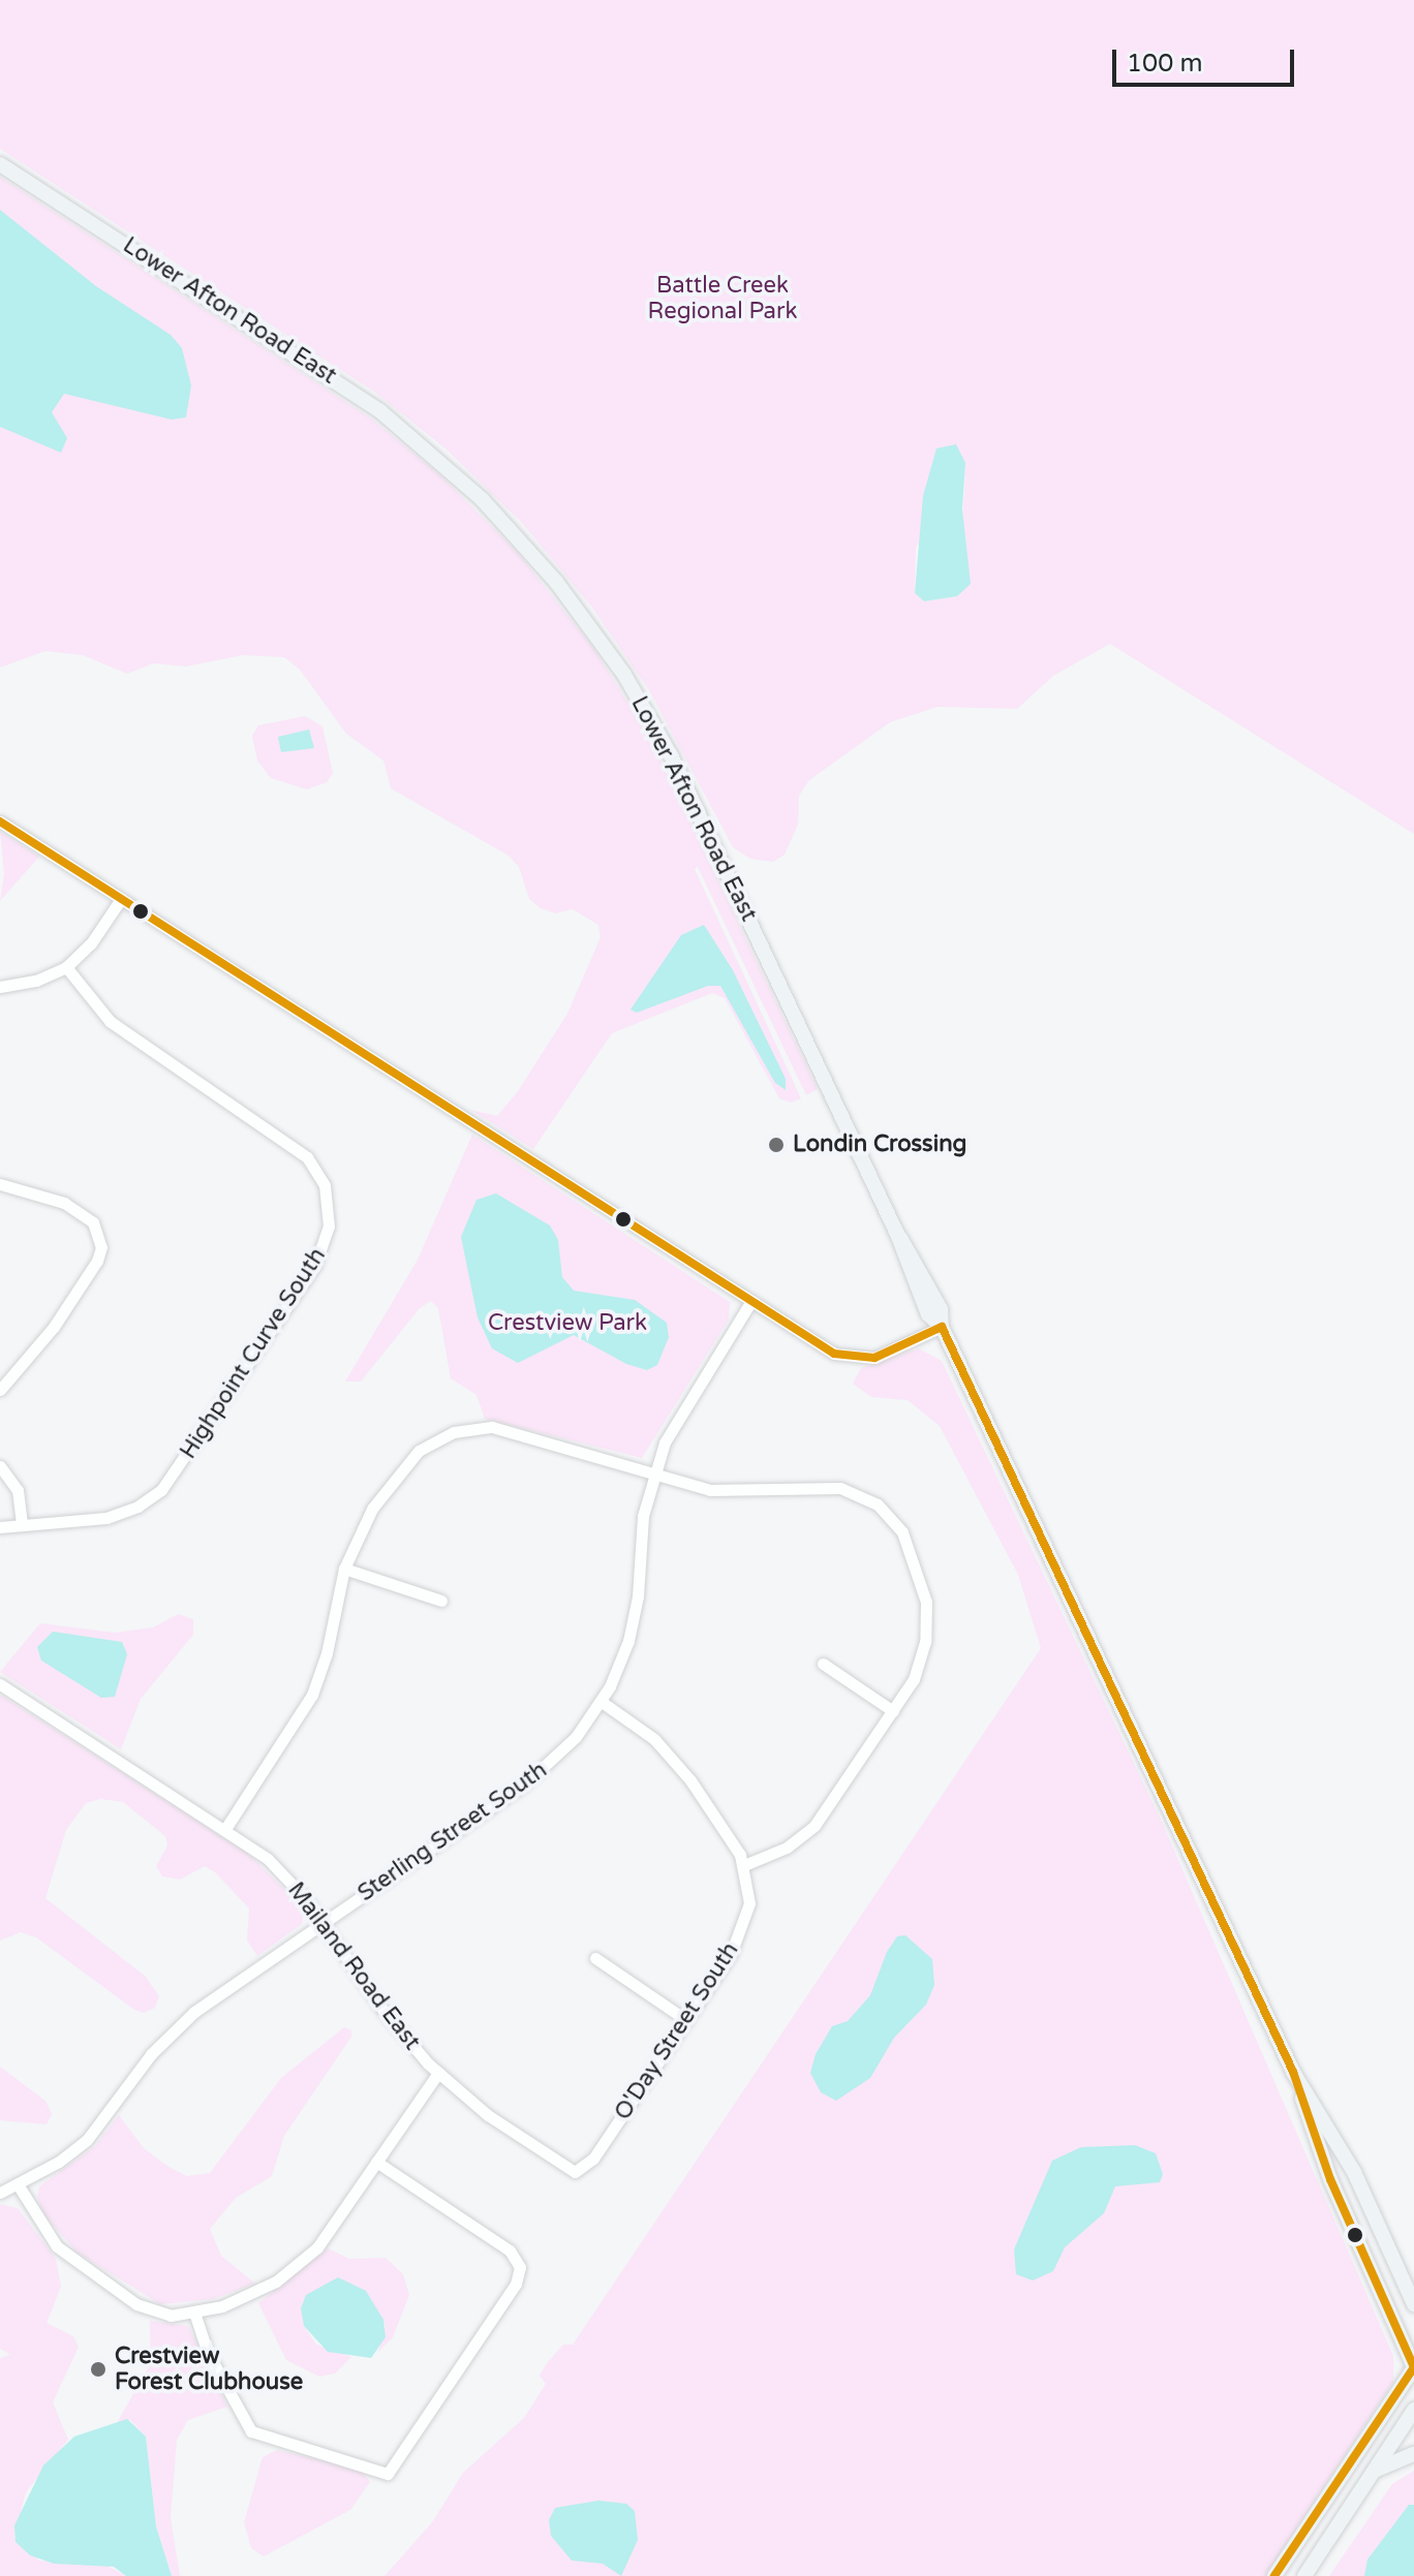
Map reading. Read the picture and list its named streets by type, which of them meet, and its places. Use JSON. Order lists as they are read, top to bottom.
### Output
{
  "streets": {
    "main road": ["Lower Afton Road East"],
    "street": [
      "Highpoint Curve South",
      "Sterling Street South",
      "Mailand Road East",
      "O'Day Street South"
    ]
  },
  "crossings": [
    ["Sterling Street South", "Mailand Road East"],
    ["Mailand Road East", "O'Day Street South"]
  ],
  "parks": ["Battle Creek Regional Park", "Crestview Park"],
  "places": ["Londin Crossing", "Crestview Forest Clubhouse"],
  "scale_bar": "100 m"
}
